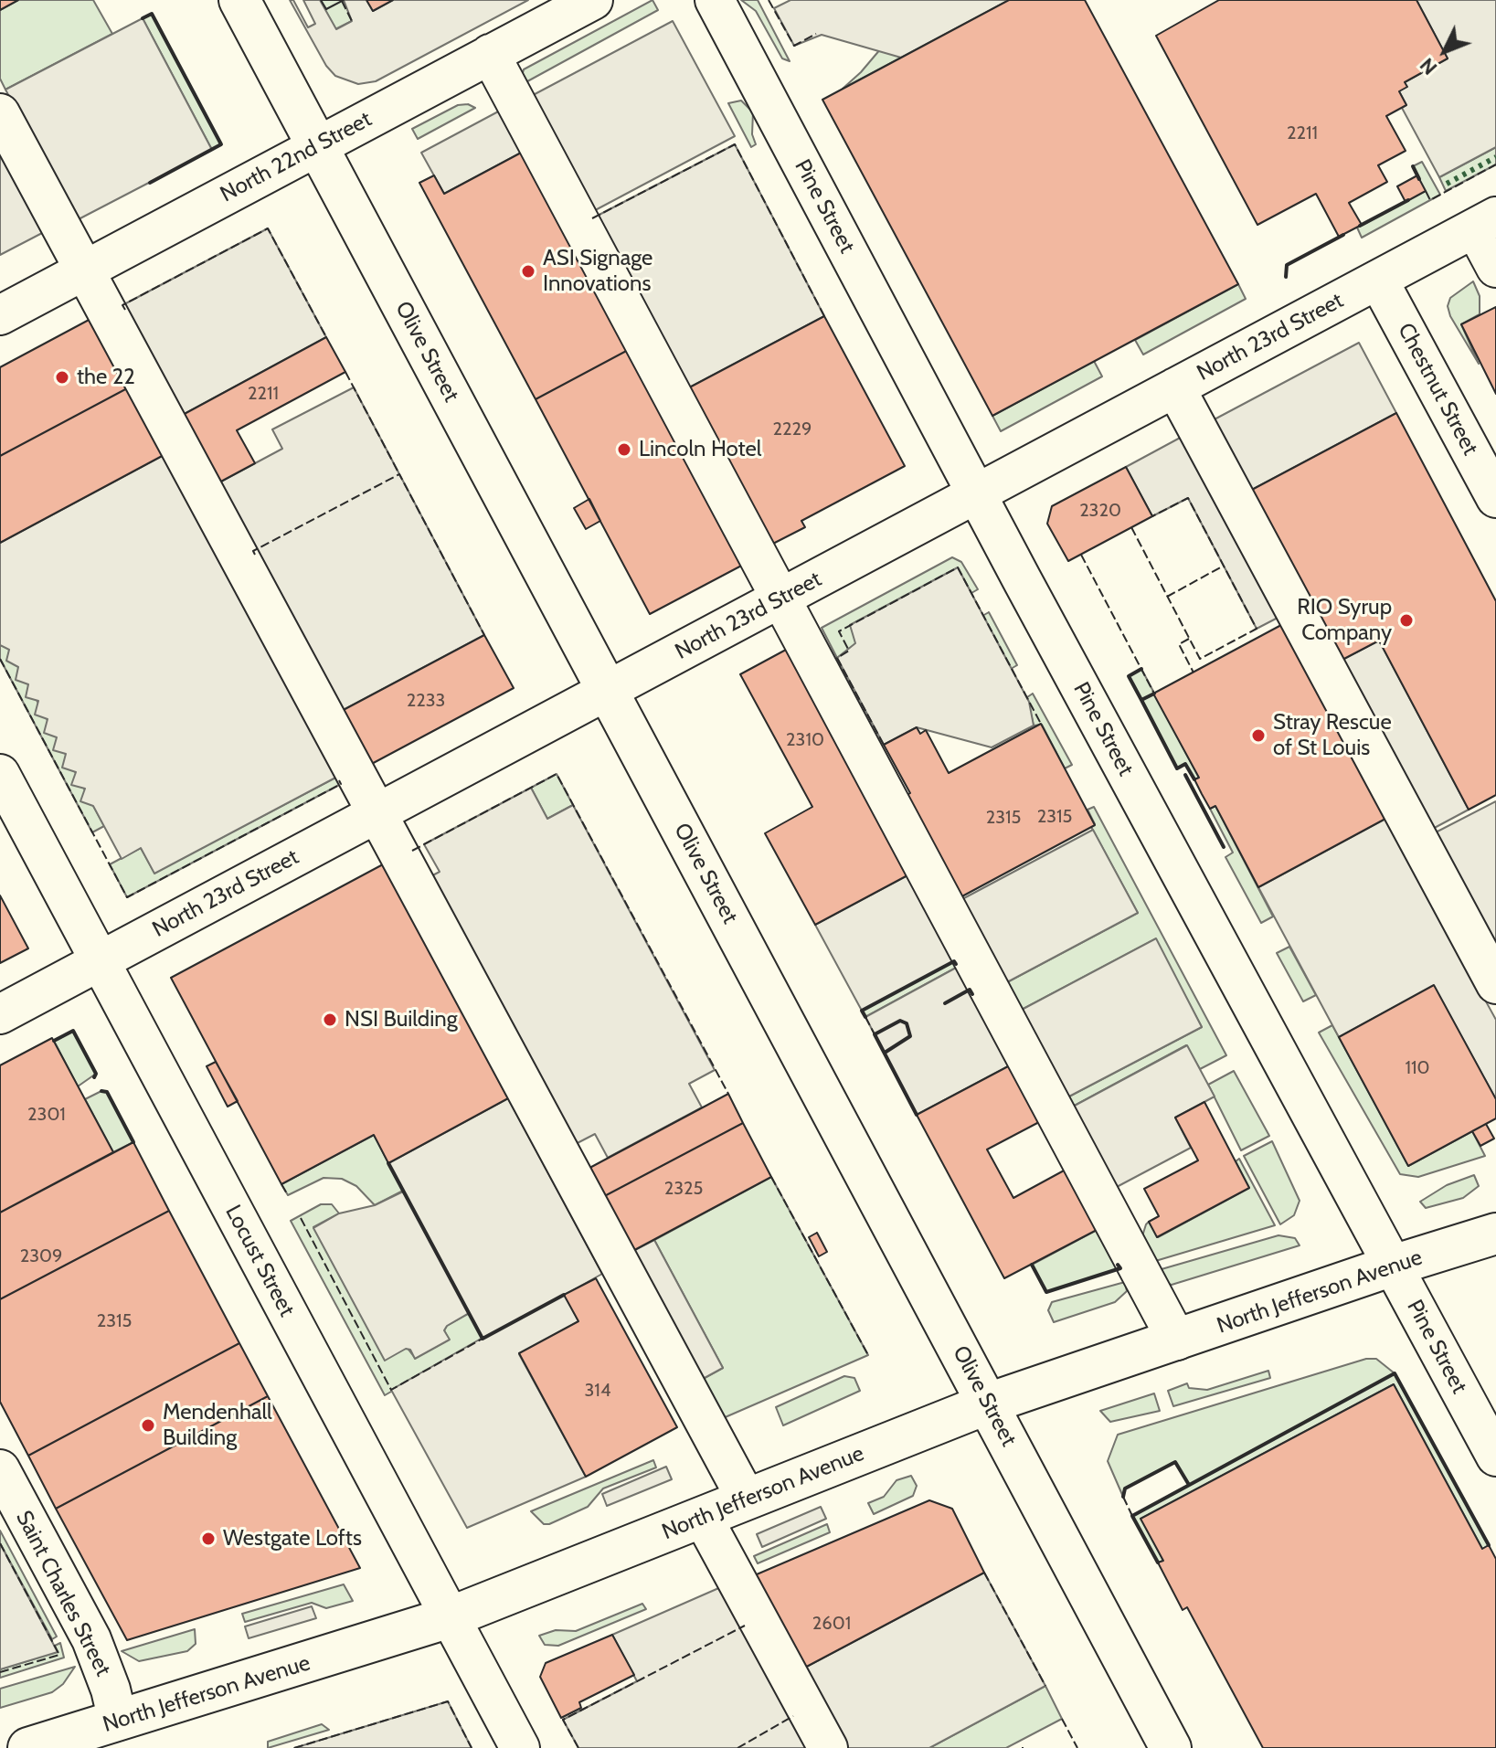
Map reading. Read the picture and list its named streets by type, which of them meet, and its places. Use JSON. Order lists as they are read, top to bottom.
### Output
{
  "streets": {
    "main road": ["Olive Street", "North Jefferson Avenue"],
    "street": [
      "North 22nd Street",
      "Pine Street",
      "North 23rd Street",
      "Chestnut Street",
      "Locust Street",
      "Saint Charles Street"
    ]
  },
  "crossings": [
    ["North 22nd Street", "Olive Street"],
    ["Pine Street", "North 23rd Street"],
    ["Pine Street", "North Jefferson Avenue"],
    ["North 23rd Street", "Olive Street"],
    ["North 23rd Street", "Chestnut Street"],
    ["North 23rd Street", "Locust Street"],
    ["Olive Street", "North Jefferson Avenue"],
    ["Locust Street", "North Jefferson Avenue"],
    ["North Jefferson Avenue", "Saint Charles Street"]
  ],
  "places": [
    "ASI Signage Innovations",
    "the 22",
    "Lincoln Hotel",
    "RIO Syrup Company",
    "Stray Rescue of St Louis",
    "NSI Building",
    "Mendenhall Building",
    "Westgate Lofts"
  ],
  "house_numbers": [
    "2211",
    "2211",
    "2229",
    "2320",
    "2233",
    "2310",
    "2315",
    "2315",
    "110",
    "2301",
    "2325",
    "2309",
    "2315",
    "314",
    "2601"
  ],
  "north": "bottom left"
}
